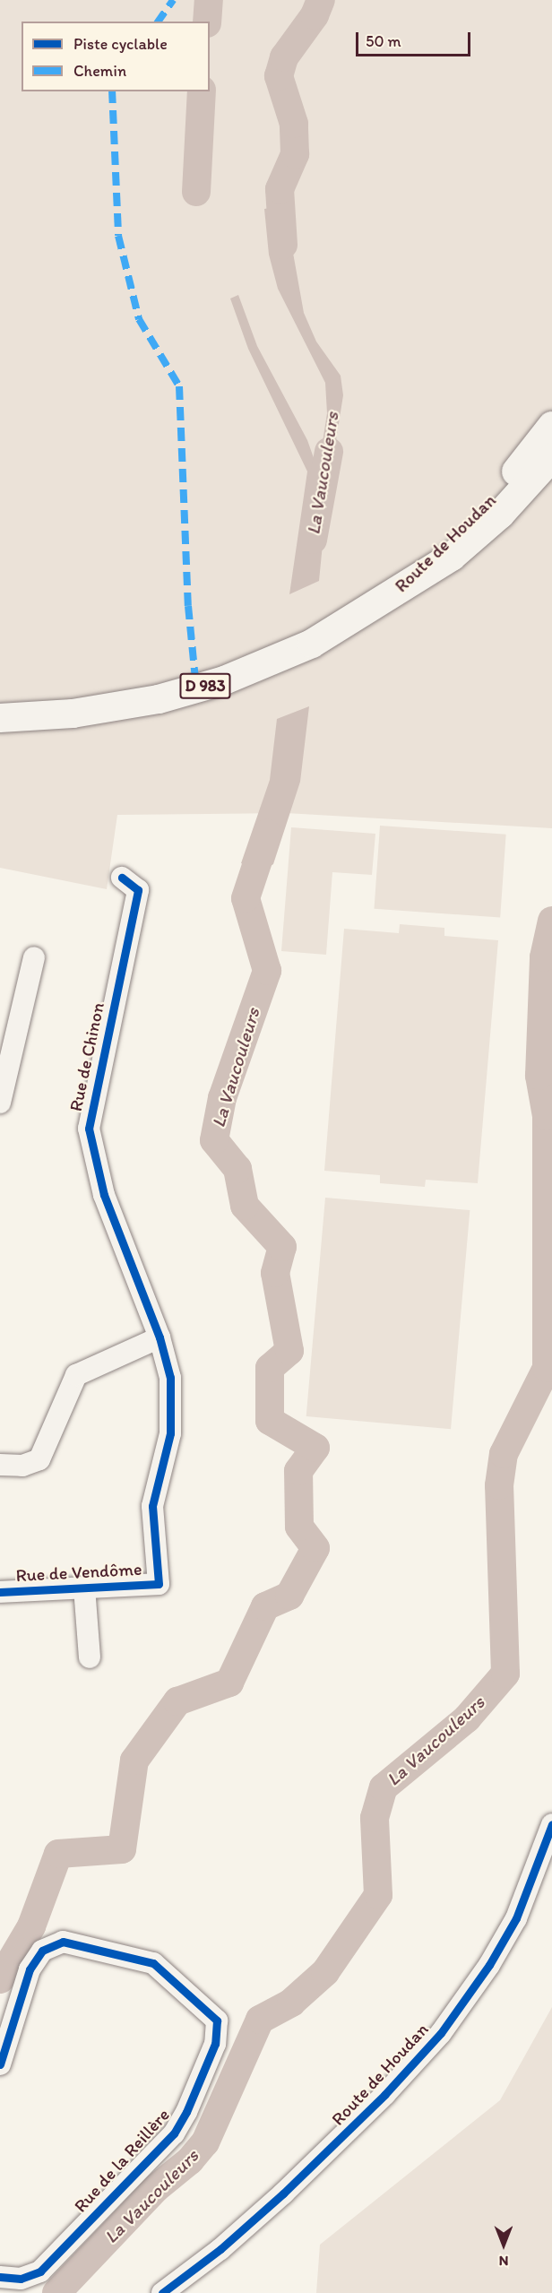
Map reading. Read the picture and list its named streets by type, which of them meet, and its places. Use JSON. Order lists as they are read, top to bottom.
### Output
{
  "streets": {
    "main road": ["Route de Houdan", "D 983"],
    "street": ["Rue de Chinon", "Rue de Vendôme", "Rue de la Reillère"]
  },
  "crossings": [
    ["Route de Houdan", "D 983"],
    ["Rue de Chinon", "Rue de Vendôme"]
  ],
  "water": ["La Vaucouleurs"],
  "legend": ["Piste cyclable", "Chemin"],
  "scale_bar": "50 m",
  "north": "bottom"
}
